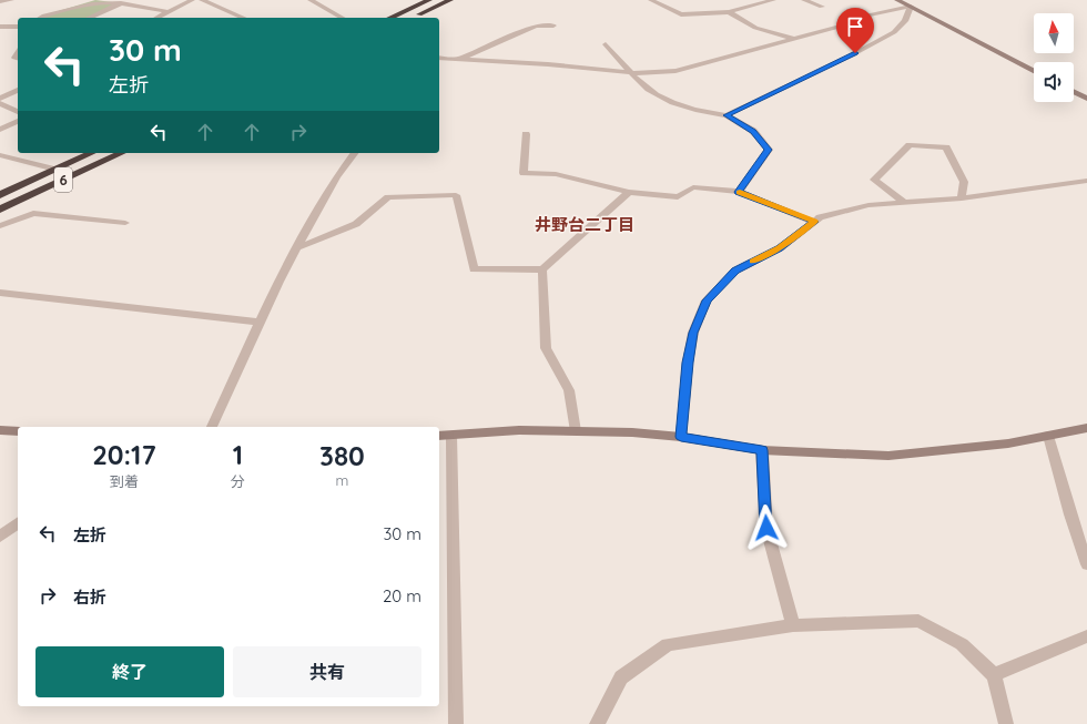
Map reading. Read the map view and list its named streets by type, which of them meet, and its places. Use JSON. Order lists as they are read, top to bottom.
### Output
{
  "streets": {
    "highway": ["6"]
  },
  "districts": ["井野台二丁目"],
  "north": "top",
  "page": {
    "turn": ["30 m", "左折"],
    "eta": [
      "20:17",
      "到着",
      "1",
      "分",
      "380",
      "m"
    ],
    "list": [
      {
        "name": "左折",
        "value": "30 m"
      },
      {
        "name": "右折",
        "value": "20 m"
      }
    ],
    "buttons": ["終了", "共有"]
  }
}
